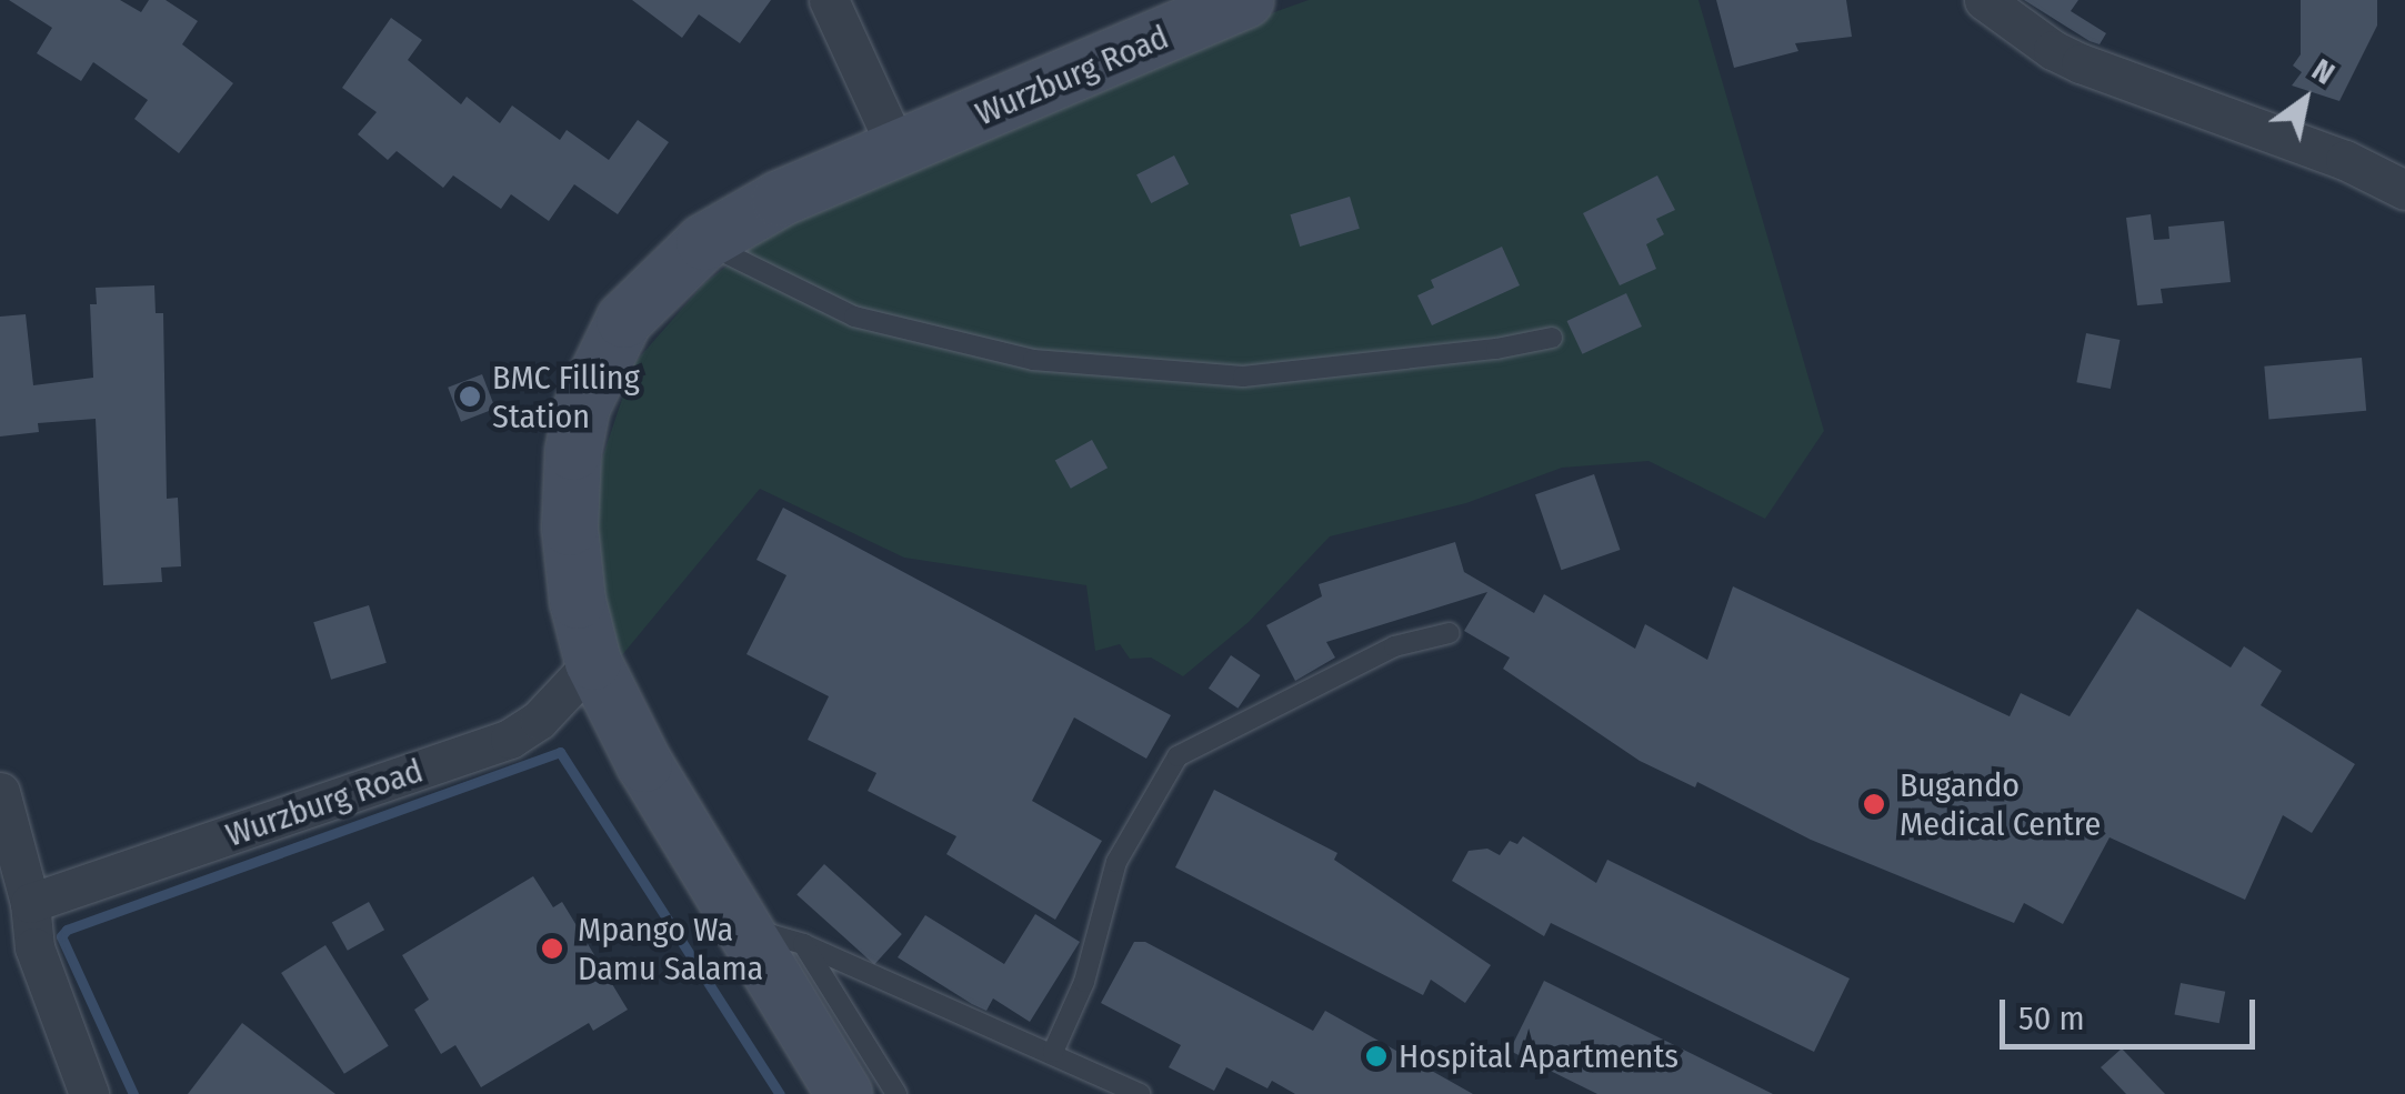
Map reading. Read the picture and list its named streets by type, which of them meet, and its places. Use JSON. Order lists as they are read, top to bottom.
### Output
{
  "streets": {
    "main road": ["Wurzburg Road"]
  },
  "places": [
    "BMC Filling Station",
    "Bugando Medical Centre",
    "Mpango Wa Damu Salama",
    "Hospital Apartments"
  ],
  "scale_bar": "50 m",
  "north": "top right"
}
